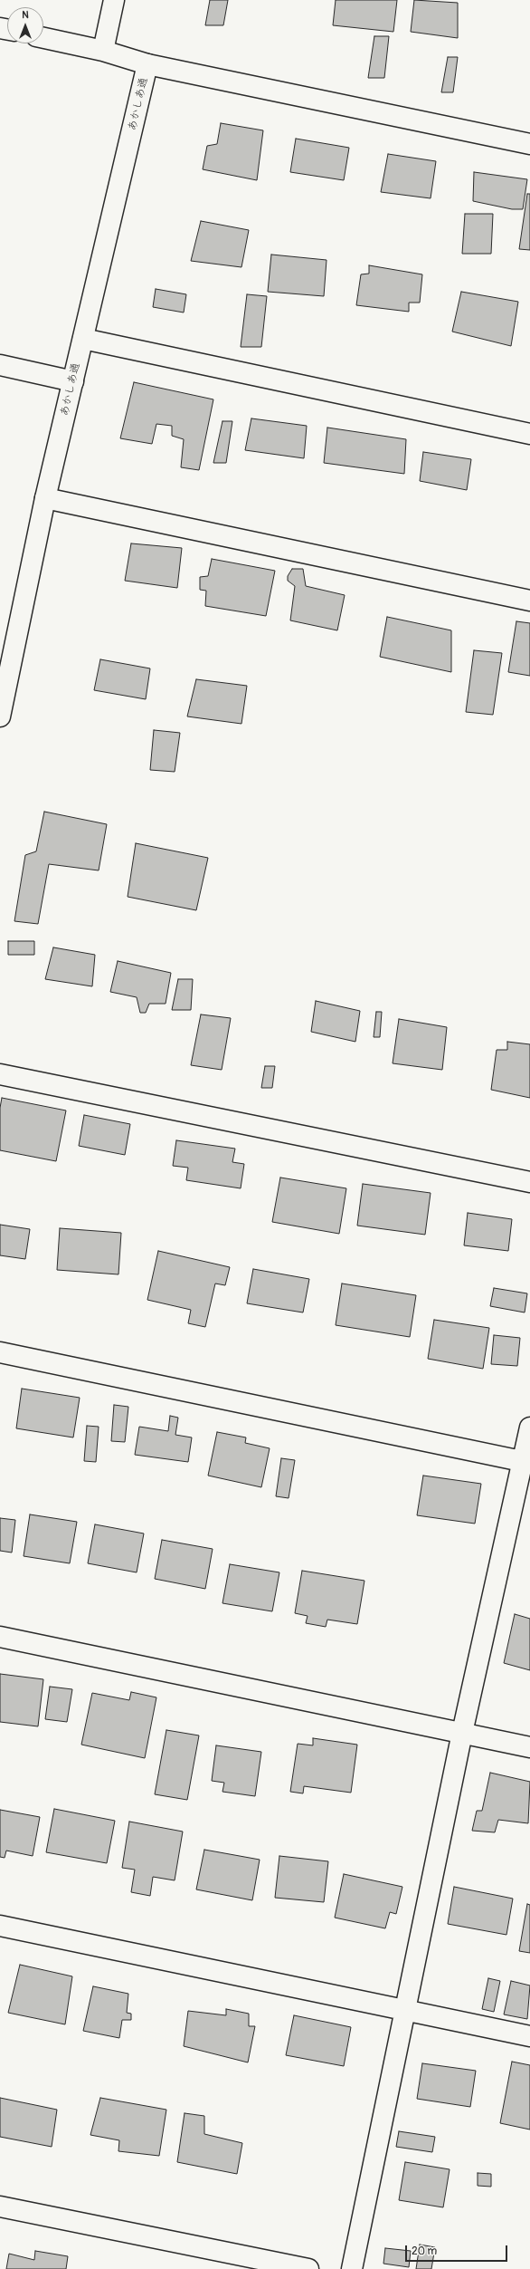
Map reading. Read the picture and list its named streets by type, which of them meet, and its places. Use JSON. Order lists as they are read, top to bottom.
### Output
{
  "streets": {
    "street": ["あかしあ通"]
  },
  "scale_bar": "20 m",
  "north": "top"
}
